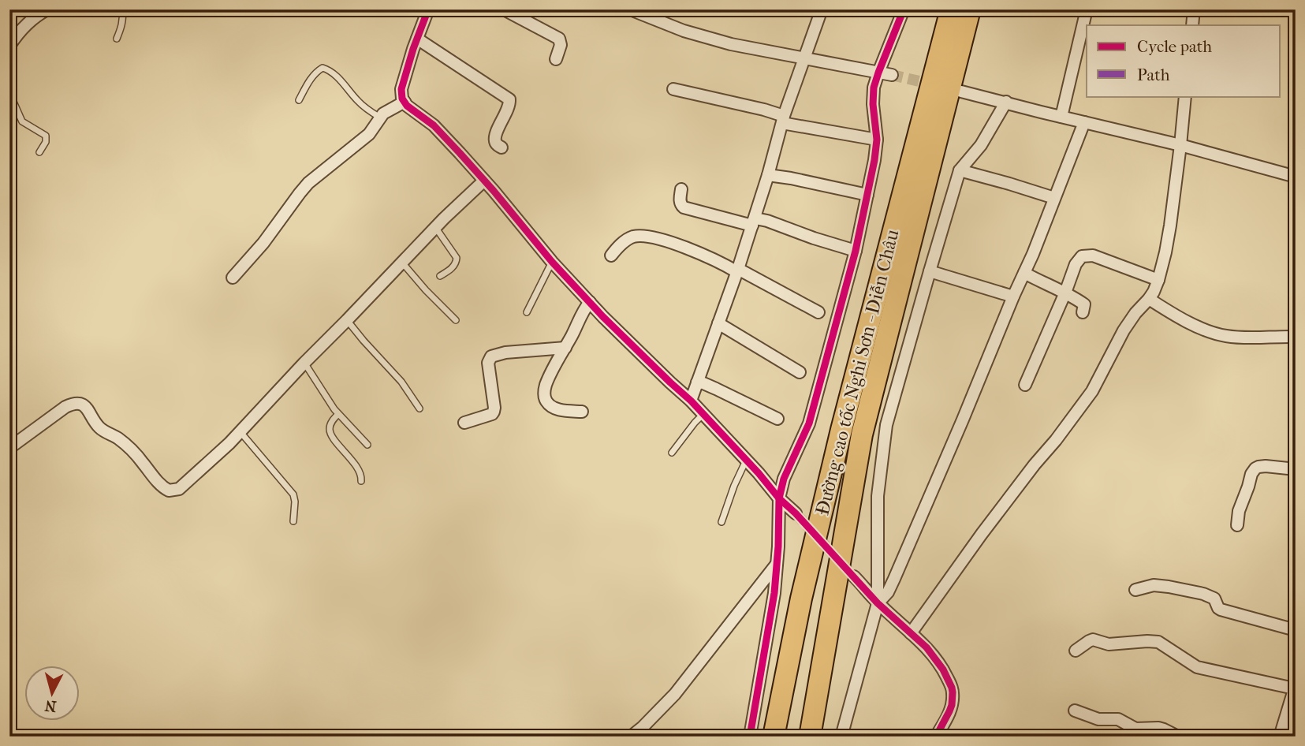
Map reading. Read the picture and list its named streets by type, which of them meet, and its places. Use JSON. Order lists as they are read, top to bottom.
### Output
{
  "streets": {
    "highway": ["Đường cao tốc Nghi Sơn - Diễn Châu"]
  },
  "legend": ["Cycle path", "Path"],
  "north": "bottom"
}
